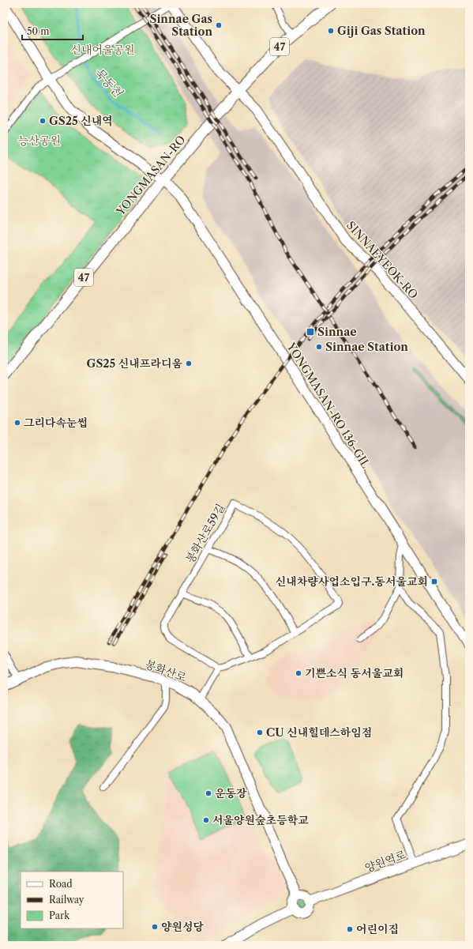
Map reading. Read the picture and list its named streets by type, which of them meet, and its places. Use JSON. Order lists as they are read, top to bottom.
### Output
{
  "streets": {
    "main road": ["47", "YONGMASAN-RO"],
    "street": [
      "SINNAEYEOK-RO",
      "YONGMASAN-RO 136-GIL",
      "봉화산로59길",
      "봉화산로",
      "양원역로"
    ]
  },
  "crossings": [
    ["YONGMASAN-RO", "SINNAEYEOK-RO"],
    ["YONGMASAN-RO", "YONGMASAN-RO 136-GIL"],
    ["봉화산로", "양원역로"]
  ],
  "water": ["묵동천"],
  "parks": ["신내어울공원", "능산공원"],
  "places": {
    "other": [
      "Sinnae Gas Station",
      "Giji Gas Station",
      "GS25 신내역",
      "Sinnae Station",
      "GS25 신내프라디움",
      "그리다속눈썹",
      "기쁜소식 동서울교회",
      "CU 신내힐데스하임점",
      "운동장",
      "서울양원숲초등학교",
      "양원성당",
      "어린이집"
    ],
    "transit": ["Sinnae", "신내차량사업소입구.동서울교회"]
  },
  "legend": ["Road", "Railway", "Park"],
  "scale_bar": "50 m"
}
